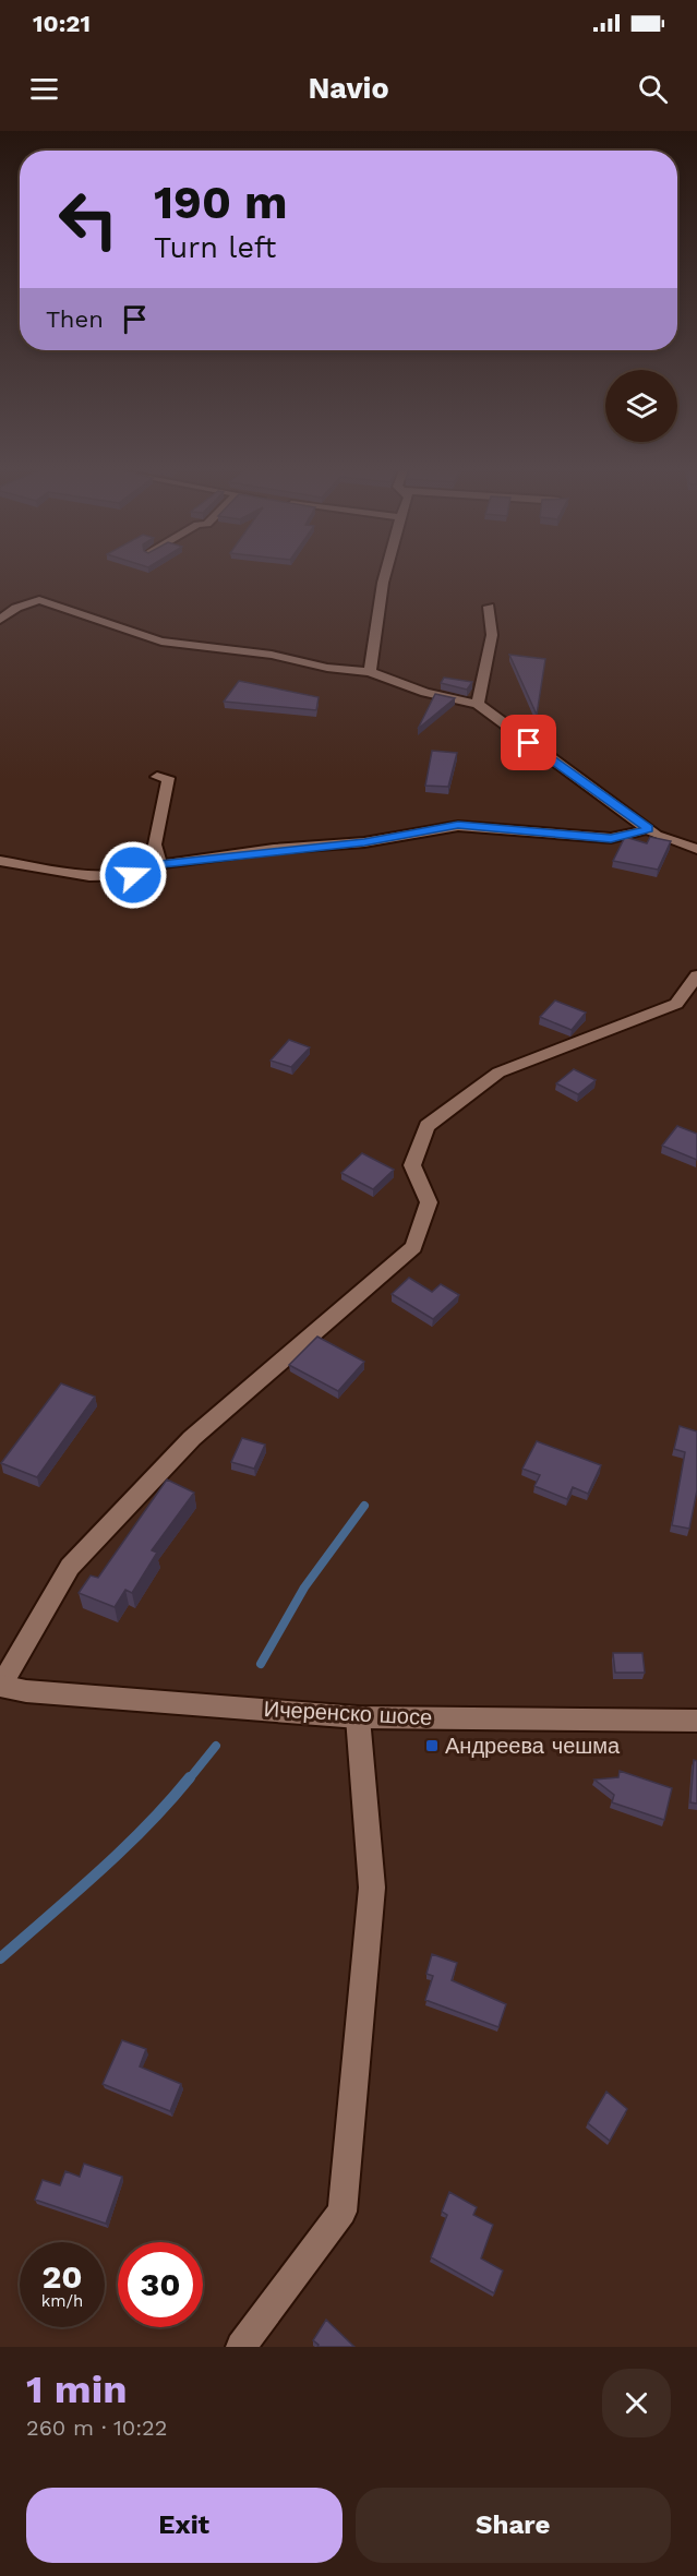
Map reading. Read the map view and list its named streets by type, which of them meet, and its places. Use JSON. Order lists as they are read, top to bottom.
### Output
{
  "streets": {
    "street": ["Ичеренско шосе"]
  },
  "places": {
    "transit": ["Андреева чешма"]
  },
  "page": {
    "status": "10:21",
    "header": "Navio",
    "turn": ["190 m", "Turn left"],
    "then": "Then",
    "speed": "20 km/h",
    "limit": "30",
    "heading": ["1 min", "260 m · 10:22"],
    "buttons": ["Exit", "Share"]
  }
}
